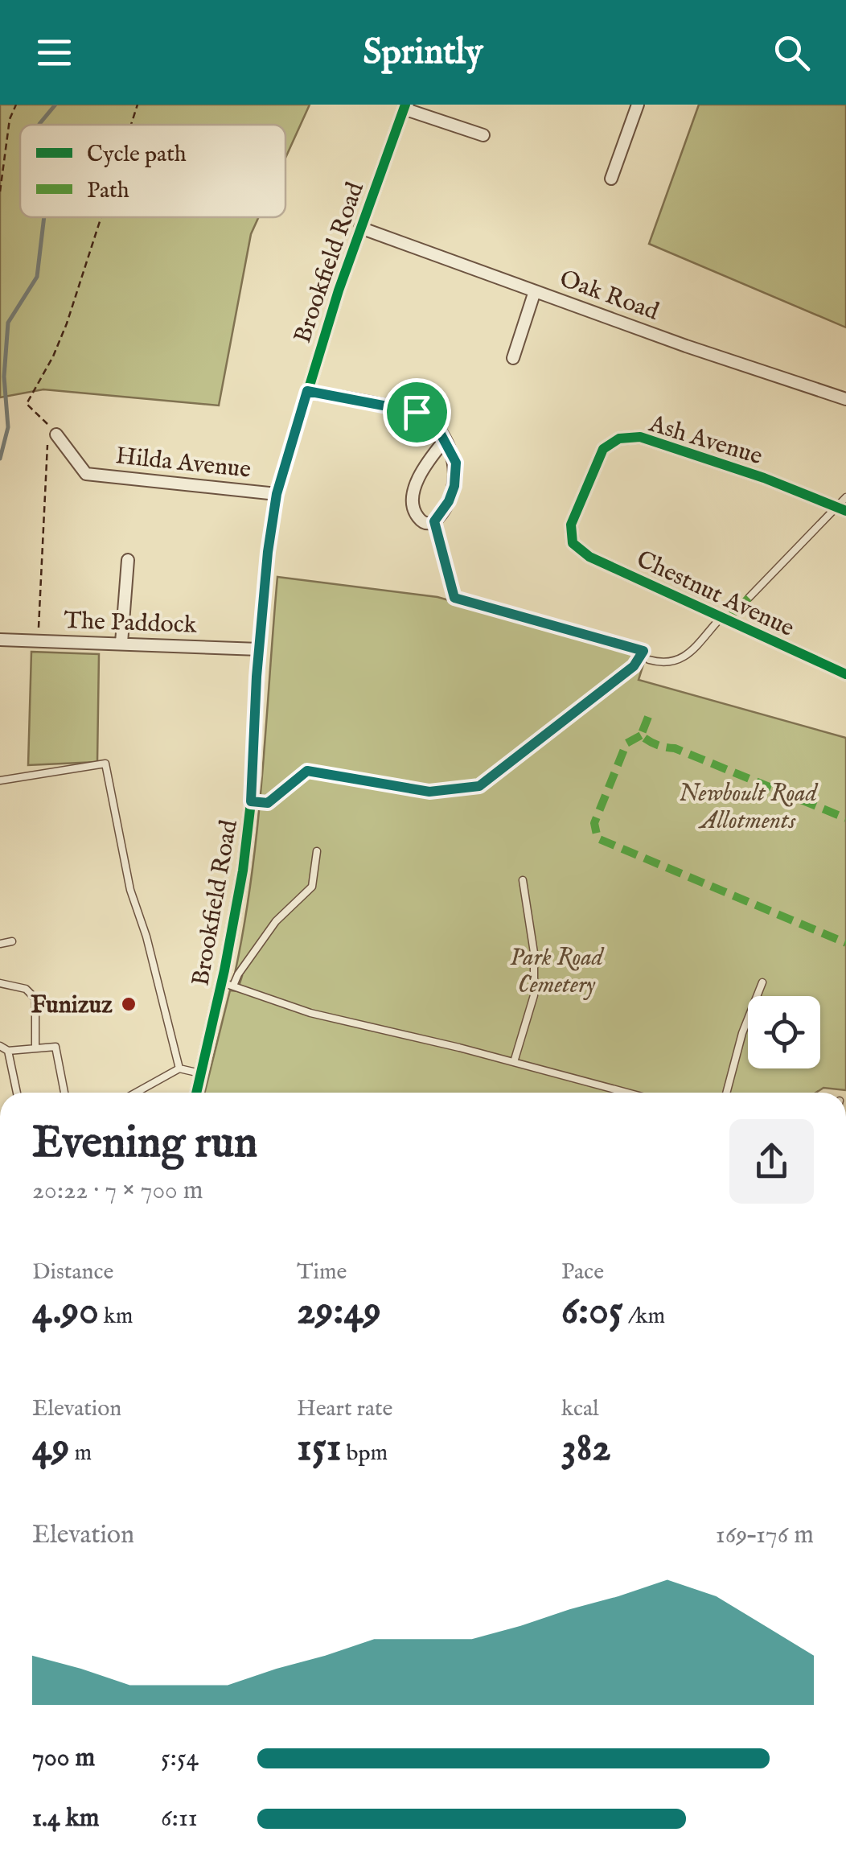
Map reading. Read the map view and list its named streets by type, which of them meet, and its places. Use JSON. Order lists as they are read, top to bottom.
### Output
{
  "streets": {
    "street": [
      "Brookfield Road",
      "Oak Road",
      "Ash Avenue",
      "Hilda Avenue",
      "Chestnut Avenue",
      "The Paddock"
    ]
  },
  "crossings": [
    ["Brookfield Road", "Oak Road"],
    ["Brookfield Road", "Hilda Avenue"],
    ["Brookfield Road", "The Paddock"],
    ["Ash Avenue", "Chestnut Avenue"]
  ],
  "parks": ["Newboult Road Allotments", "Park Road Cemetery"],
  "places": ["Funizuz"],
  "legend": ["Cycle path", "Path"],
  "page": {
    "header": "Sprintly",
    "heading": ["Evening run", "20:22 · 7 × 700 m"],
    "stats": [
      ["Distance", "4.90 km"],
      ["Time", "29:49"],
      ["Pace", "6:05 /km"],
      ["Elevation", "49 m"],
      ["Heart rate", "151 bpm"],
      ["kcal", "382"]
    ],
    "chart": ["Elevation", "169–176 m"],
    "list": [
      {
        "name": "700 m",
        "note": "5:54"
      },
      {
        "name": "1.4 km",
        "note": "6:11"
      }
    ]
  }
}
